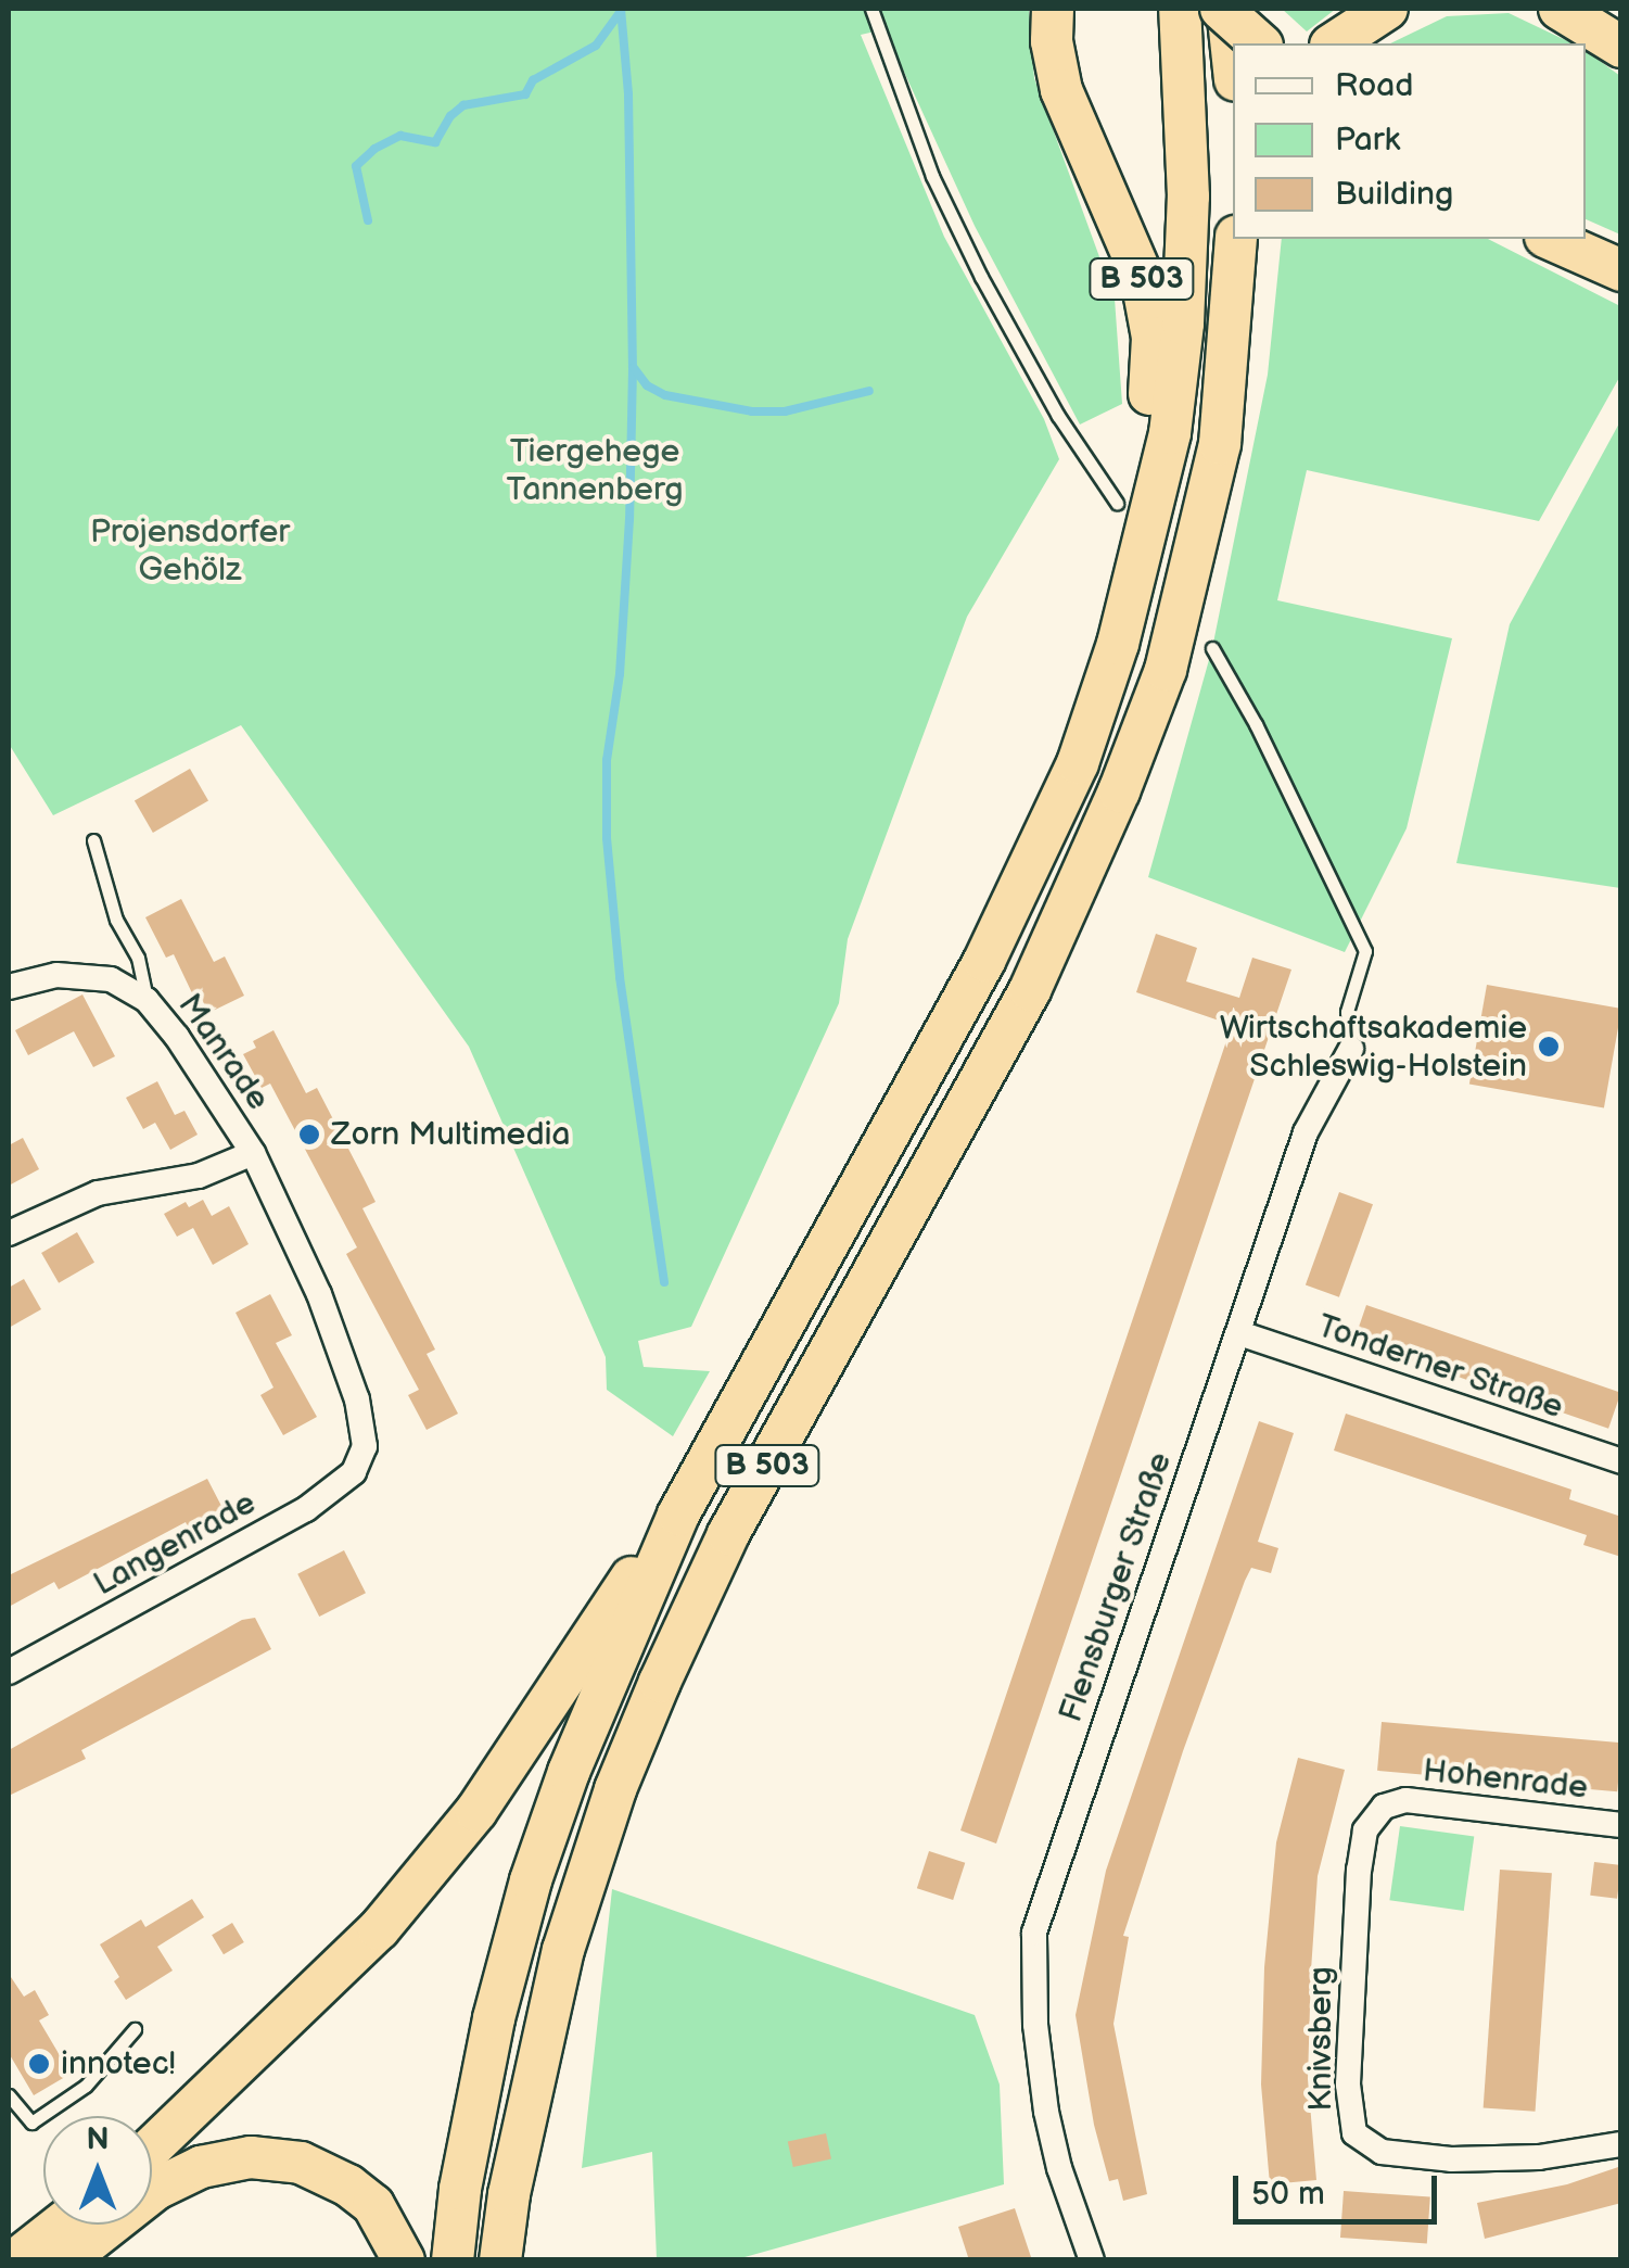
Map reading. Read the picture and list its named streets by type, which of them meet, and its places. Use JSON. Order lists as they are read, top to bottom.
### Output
{
  "streets": {
    "highway": ["B 503"],
    "street": [
      "Manrade",
      "Tonderner Straße",
      "Langenrade",
      "Flensburger Straße",
      "Hohenrade",
      "Knivsberg"
    ]
  },
  "crossings": [
    ["Manrade", "Langenrade"],
    ["Tonderner Straße", "Flensburger Straße"],
    ["Hohenrade", "Knivsberg"]
  ],
  "parks": ["Tiergehege Tannenberg", "Projensdorfer Gehölz"],
  "places": ["Wirtschaftsakademie Schleswig-Holstein", "Zorn Multimedia", "innotec!"],
  "legend": ["Road", "Park", "Building"],
  "scale_bar": "50 m",
  "north": "top"
}
